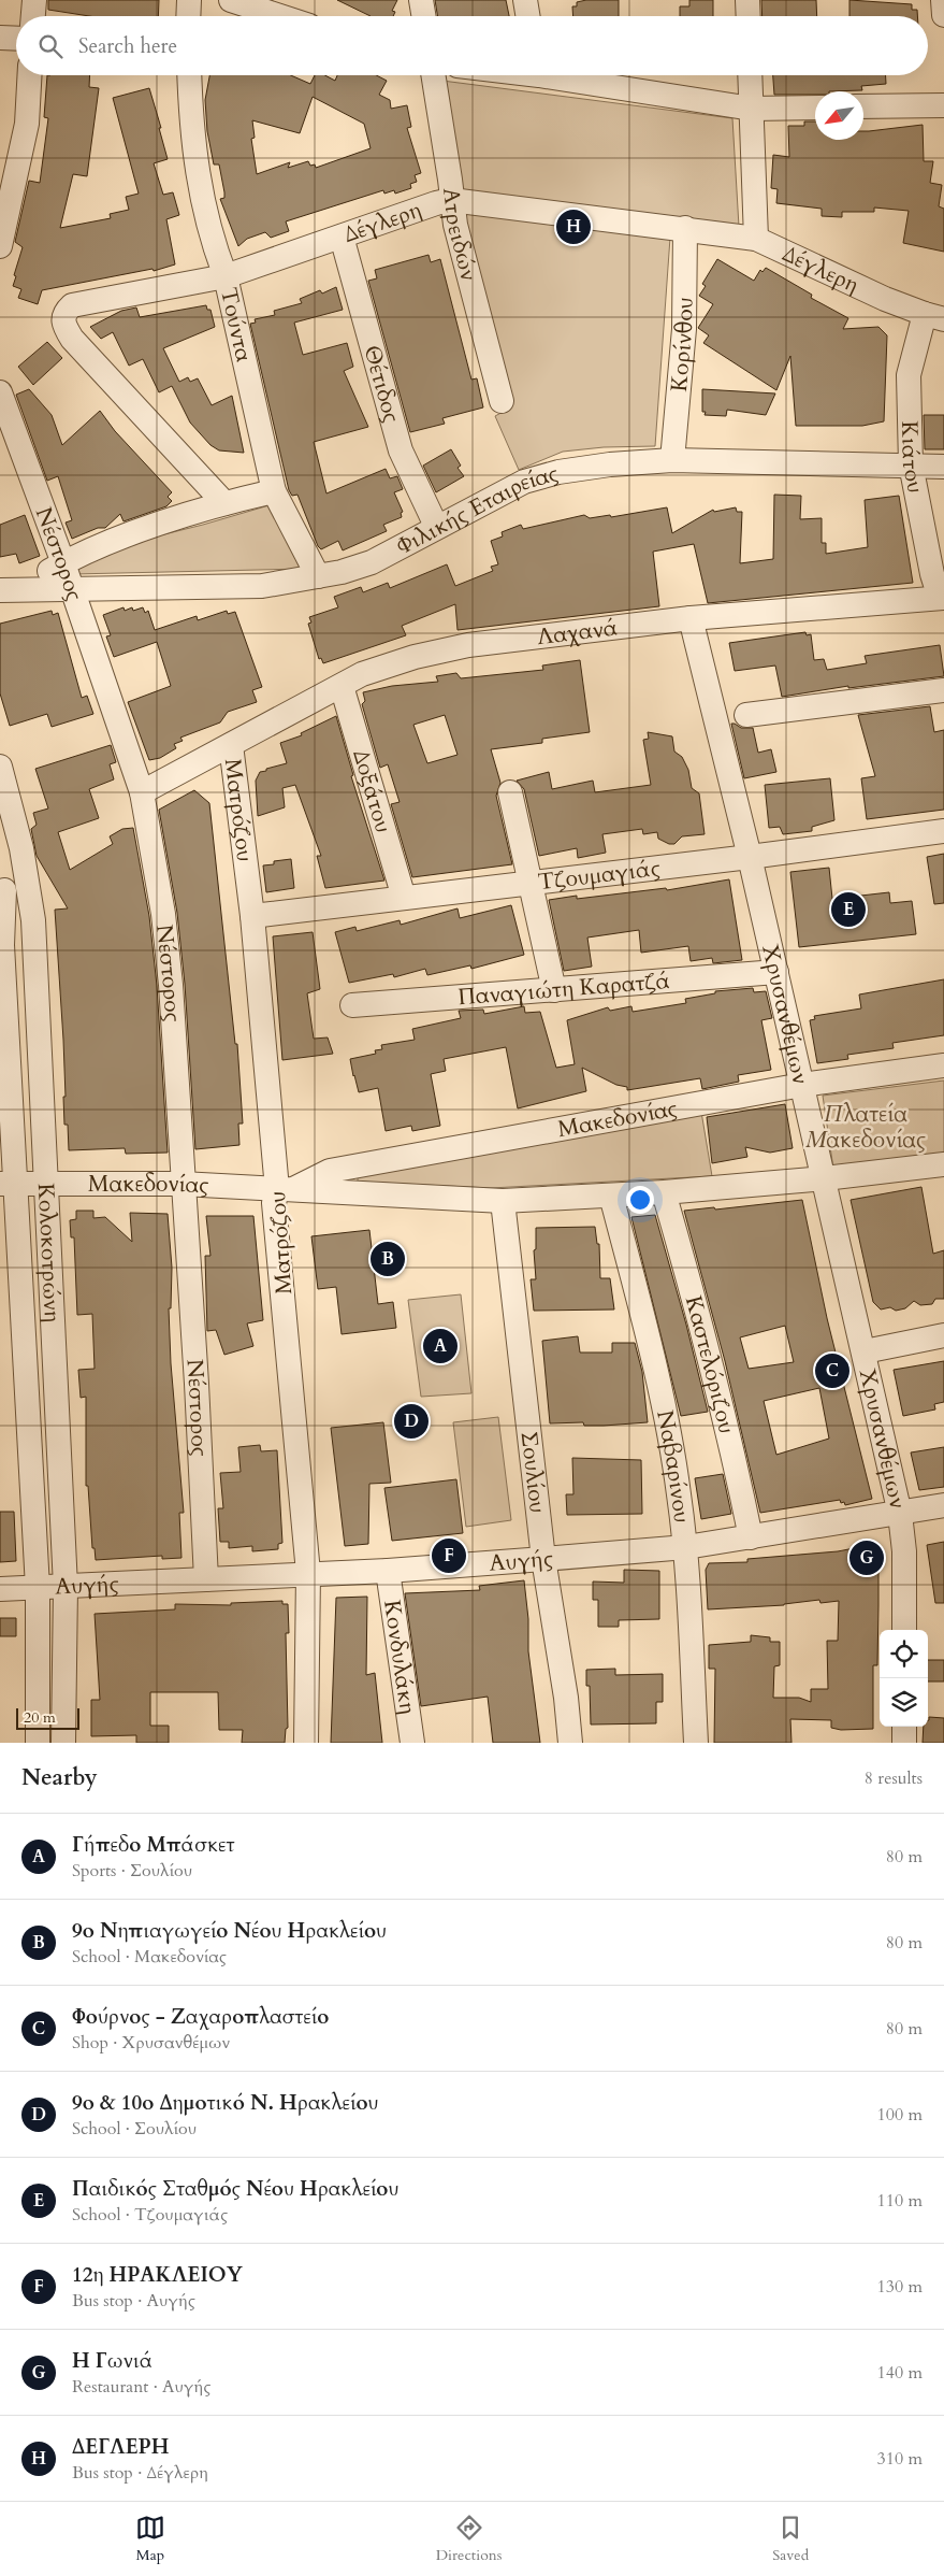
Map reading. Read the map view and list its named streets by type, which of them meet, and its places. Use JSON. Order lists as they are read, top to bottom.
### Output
{
  "streets": {
    "street": [
      "Δέγλερη",
      "Ατρειδών",
      "Τούντα",
      "Κορίνθου",
      "Θέτιδος",
      "Κιάτου",
      "Φιλικής Εταιρείας",
      "Νέστορος",
      "Λαχανά",
      "Δοξάτου",
      "Ματρόζου",
      "Τζουμαγιάς",
      "Παναγιώτη Καρατζά",
      "Χρυσανθέμων",
      "Μακεδονίας",
      "Κολοκοτρώνη",
      "Καστελόριζου",
      "Ναβαρίνου",
      "Σουλίου",
      "Αυγής",
      "Κονδυλάκη"
    ]
  },
  "crossings": [
    ["Δέγλερη", "Ατρειδών"],
    ["Δέγλερη", "Τούντα"],
    ["Δέγλερη", "Κορίνθου"],
    ["Δέγλερη", "Θέτιδος"],
    ["Δέγλερη", "Κιάτου"],
    ["Δέγλερη", "Φιλικής Εταιρείας"],
    ["Τούντα", "Φιλικής Εταιρείας"],
    ["Κορίνθου", "Φιλικής Εταιρείας"],
    ["Θέτιδος", "Φιλικής Εταιρείας"],
    ["Κιάτου", "Φιλικής Εταιρείας"],
    ["Κιάτου", "Λαχανά"],
    ["Φιλικής Εταιρείας", "Νέστορος"],
    ["Νέστορος", "Λαχανά"],
    ["Νέστορος", "Μακεδονίας"],
    ["Νέστορος", "Αυγής"],
    ["Λαχανά", "Δοξάτου"],
    ["Λαχανά", "Ματρόζου"],
    ["Λαχανά", "Χρυσανθέμων"],
    ["Δοξάτου", "Τζουμαγιάς"],
    ["Ματρόζου", "Τζουμαγιάς"],
    ["Ματρόζου", "Μακεδονίας"],
    ["Ματρόζου", "Αυγής"],
    ["Τζουμαγιάς", "Χρυσανθέμων"],
    ["Παναγιώτη Καρατζά", "Χρυσανθέμων"],
    ["Χρυσανθέμων", "Μακεδονίας"],
    ["Χρυσανθέμων", "Αυγής"],
    ["Μακεδονίας", "Κολοκοτρώνη"],
    ["Μακεδονίας", "Καστελόριζου"],
    ["Μακεδονίας", "Ναβαρίνου"],
    ["Μακεδονίας", "Σουλίου"],
    ["Κολοκοτρώνη", "Αυγής"],
    ["Καστελόριζου", "Αυγής"],
    ["Ναβαρίνου", "Αυγής"],
    ["Σουλίου", "Αυγής"],
    ["Αυγής", "Κονδυλάκη"]
  ],
  "parks": ["Πλατεία Μακεδονίας"],
  "scale_bar": "20 m",
  "north": "bottom left",
  "page": {
    "search": "Search here",
    "pins": [
      "H",
      "E",
      "B",
      "A",
      "C",
      "D",
      "F",
      "G"
    ],
    "scale": "20 m",
    "heading": ["Nearby", "8 results"],
    "list": [
      {
        "mark": "A",
        "name": "Γήπεδο Μπάσκετ",
        "note": "Sports · Σουλίου",
        "value": "80 m"
      },
      {
        "mark": "B",
        "name": "9ο Νηπιαγωγείο Νέου Ηρακλείου",
        "note": "School · Μακεδονίας",
        "value": "80 m"
      },
      {
        "mark": "C",
        "name": "Φούρνος - Ζαχαροπλαστείο",
        "note": "Shop · Χρυσανθέμων",
        "value": "80 m"
      },
      {
        "mark": "D",
        "name": "9ο & 10ο Δημοτικό Ν. Ηρακλείου",
        "note": "School · Σουλίου",
        "value": "100 m"
      },
      {
        "mark": "E",
        "name": "Παιδικός Σταθμός Νέου Ηρακλείου",
        "note": "School · Τζουμαγιάς",
        "value": "110 m"
      },
      {
        "mark": "F",
        "name": "12η ΗΡΑΚΛΕΙΟΥ",
        "note": "Bus stop · Αυγής",
        "value": "130 m"
      },
      {
        "mark": "G",
        "name": "Η Γωνιά",
        "note": "Restaurant · Αυγής",
        "value": "140 m"
      },
      {
        "mark": "H",
        "name": "ΔΕΓΛΕΡΗ",
        "note": "Bus stop · Δέγλερη",
        "value": "310 m"
      }
    ],
    "nav": ["Map", "Directions", "Saved"]
  }
}
